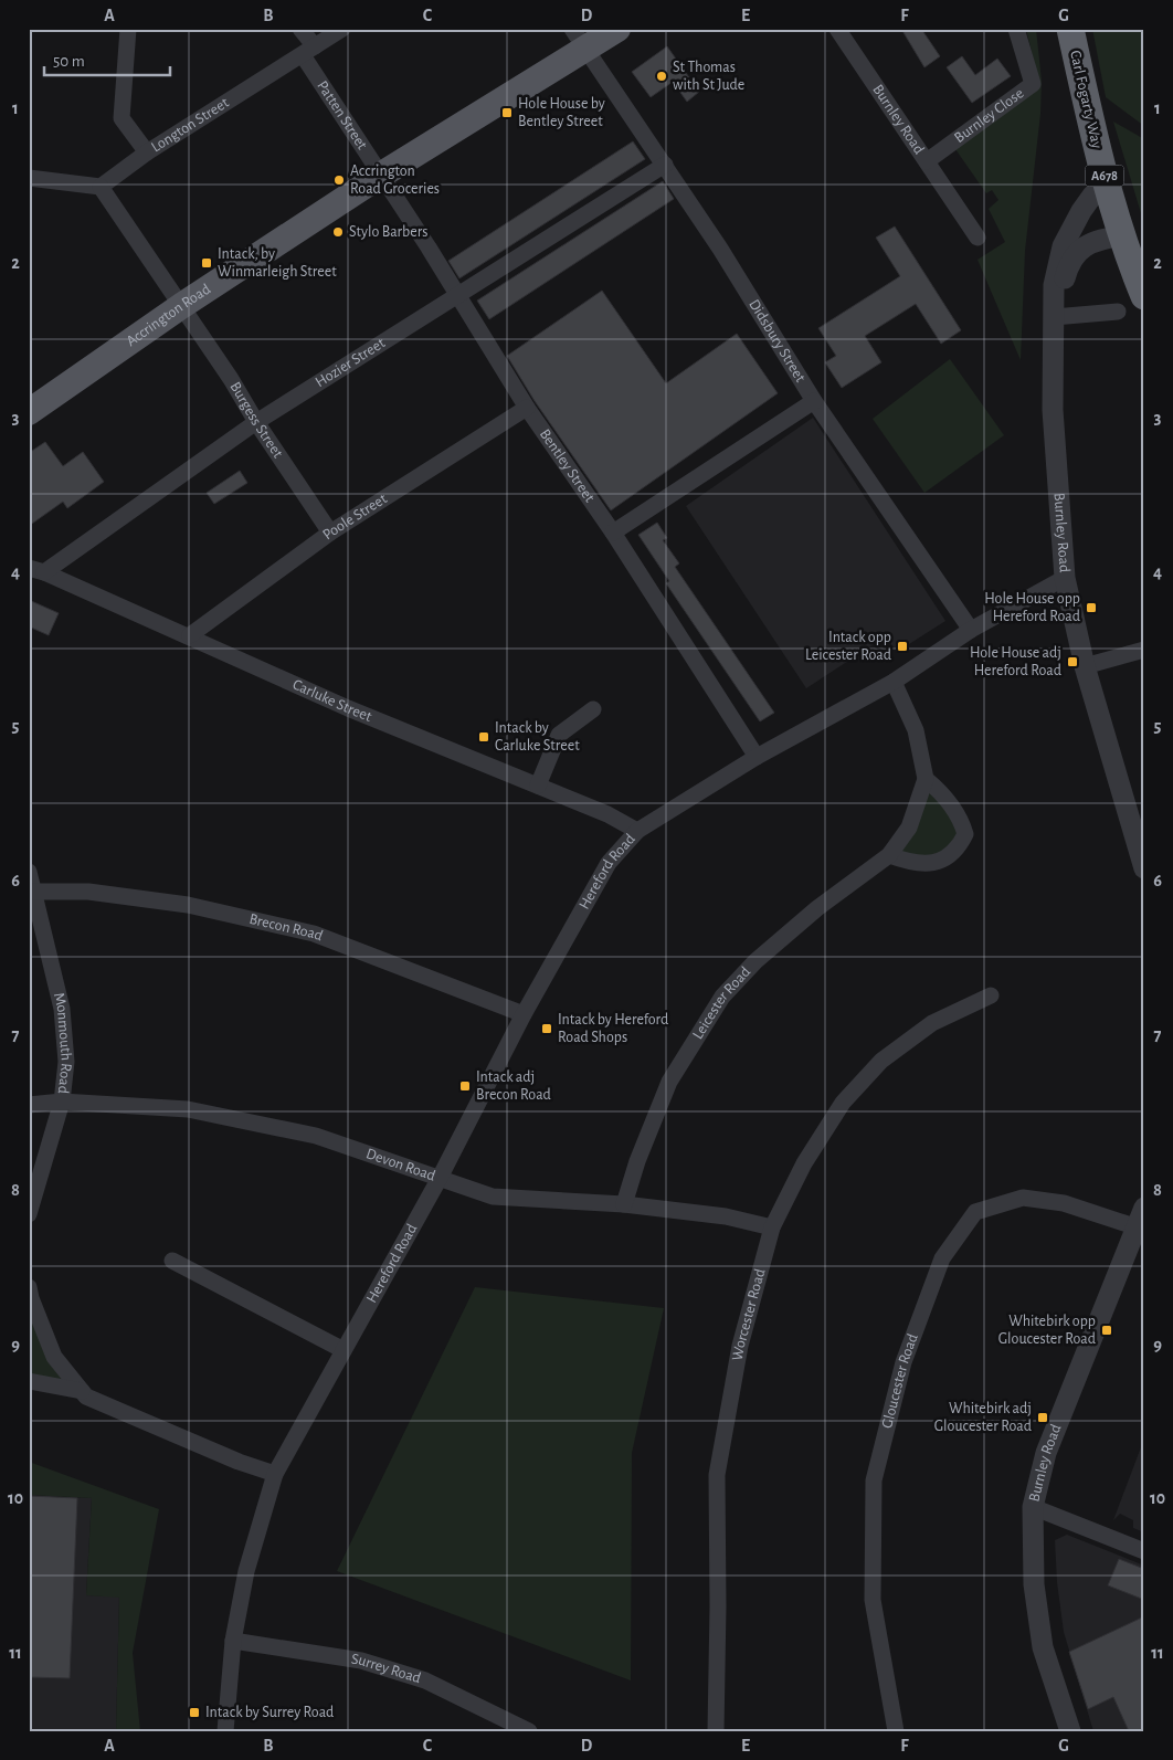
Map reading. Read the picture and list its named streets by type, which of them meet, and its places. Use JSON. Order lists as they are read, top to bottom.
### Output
{
  "streets": {
    "highway": ["Carl Fogarty Way", "A678"],
    "main road": ["Accrington Road"],
    "street": [
      "Patten Street",
      "Burnley Close",
      "Burnley Road",
      "Longton Street",
      "Didsbury Street",
      "Hozier Street",
      "Burgess Street",
      "Bentley Street",
      "Poole Street",
      "Carluke Street",
      "Hereford Road",
      "Brecon Road",
      "Leicester Road",
      "Monmouth Road",
      "Devon Road",
      "Worcester Road",
      "Gloucester Road",
      "Surrey Road"
    ]
  },
  "crossings": [
    ["Carl Fogarty Way", "Burnley Road"],
    ["Patten Street", "Longton Street"],
    ["Patten Street", "Accrington Road"],
    ["Patten Street", "Bentley Street"],
    ["Burnley Close", "Burnley Road"],
    ["Burnley Road", "Hereford Road"],
    ["Burnley Road", "Gloucester Road"],
    ["Longton Street", "Burgess Street"],
    ["Accrington Road", "Didsbury Street"],
    ["Accrington Road", "Burgess Street"],
    ["Accrington Road", "Bentley Street"],
    ["Didsbury Street", "Hozier Street"],
    ["Didsbury Street", "Hereford Road"],
    ["Hozier Street", "Burgess Street"],
    ["Hozier Street", "Bentley Street"],
    ["Hozier Street", "Carluke Street"],
    ["Burgess Street", "Poole Street"],
    ["Bentley Street", "Poole Street"],
    ["Bentley Street", "Hereford Road"],
    ["Poole Street", "Carluke Street"],
    ["Carluke Street", "Hereford Road"],
    ["Hereford Road", "Brecon Road"],
    ["Hereford Road", "Devon Road"],
    ["Hereford Road", "Surrey Road"],
    ["Brecon Road", "Monmouth Road"],
    ["Leicester Road", "Devon Road"],
    ["Monmouth Road", "Devon Road"],
    ["Devon Road", "Worcester Road"]
  ],
  "places": {
    "other": ["St Thomas with St Jude", "Accrington Road Groceries", "Stylo Barbers"],
    "transit": [
      "Hole House by Bentley Street",
      "Intack, by Winmarleigh Street",
      "Hole House opp Hereford Road",
      "Intack opp Leicester Road",
      "Hole House adj Hereford Road",
      "Intack by Carluke Street",
      "Intack by Hereford Road Shops",
      "Intack adj Brecon Road",
      "Whitebirk opp Gloucester Road",
      "Whitebirk adj Gloucester Road",
      "Intack by Surrey Road"
    ]
  },
  "scale_bar": "50 m",
  "grid": {
    "columns": [
      "A",
      "B",
      "C",
      "D",
      "E",
      "F",
      "G"
    ],
    "rows": [
      "1",
      "2",
      "3",
      "4",
      "5",
      "6",
      "7",
      "8",
      "9",
      "10",
      "11"
    ]
  }
}
